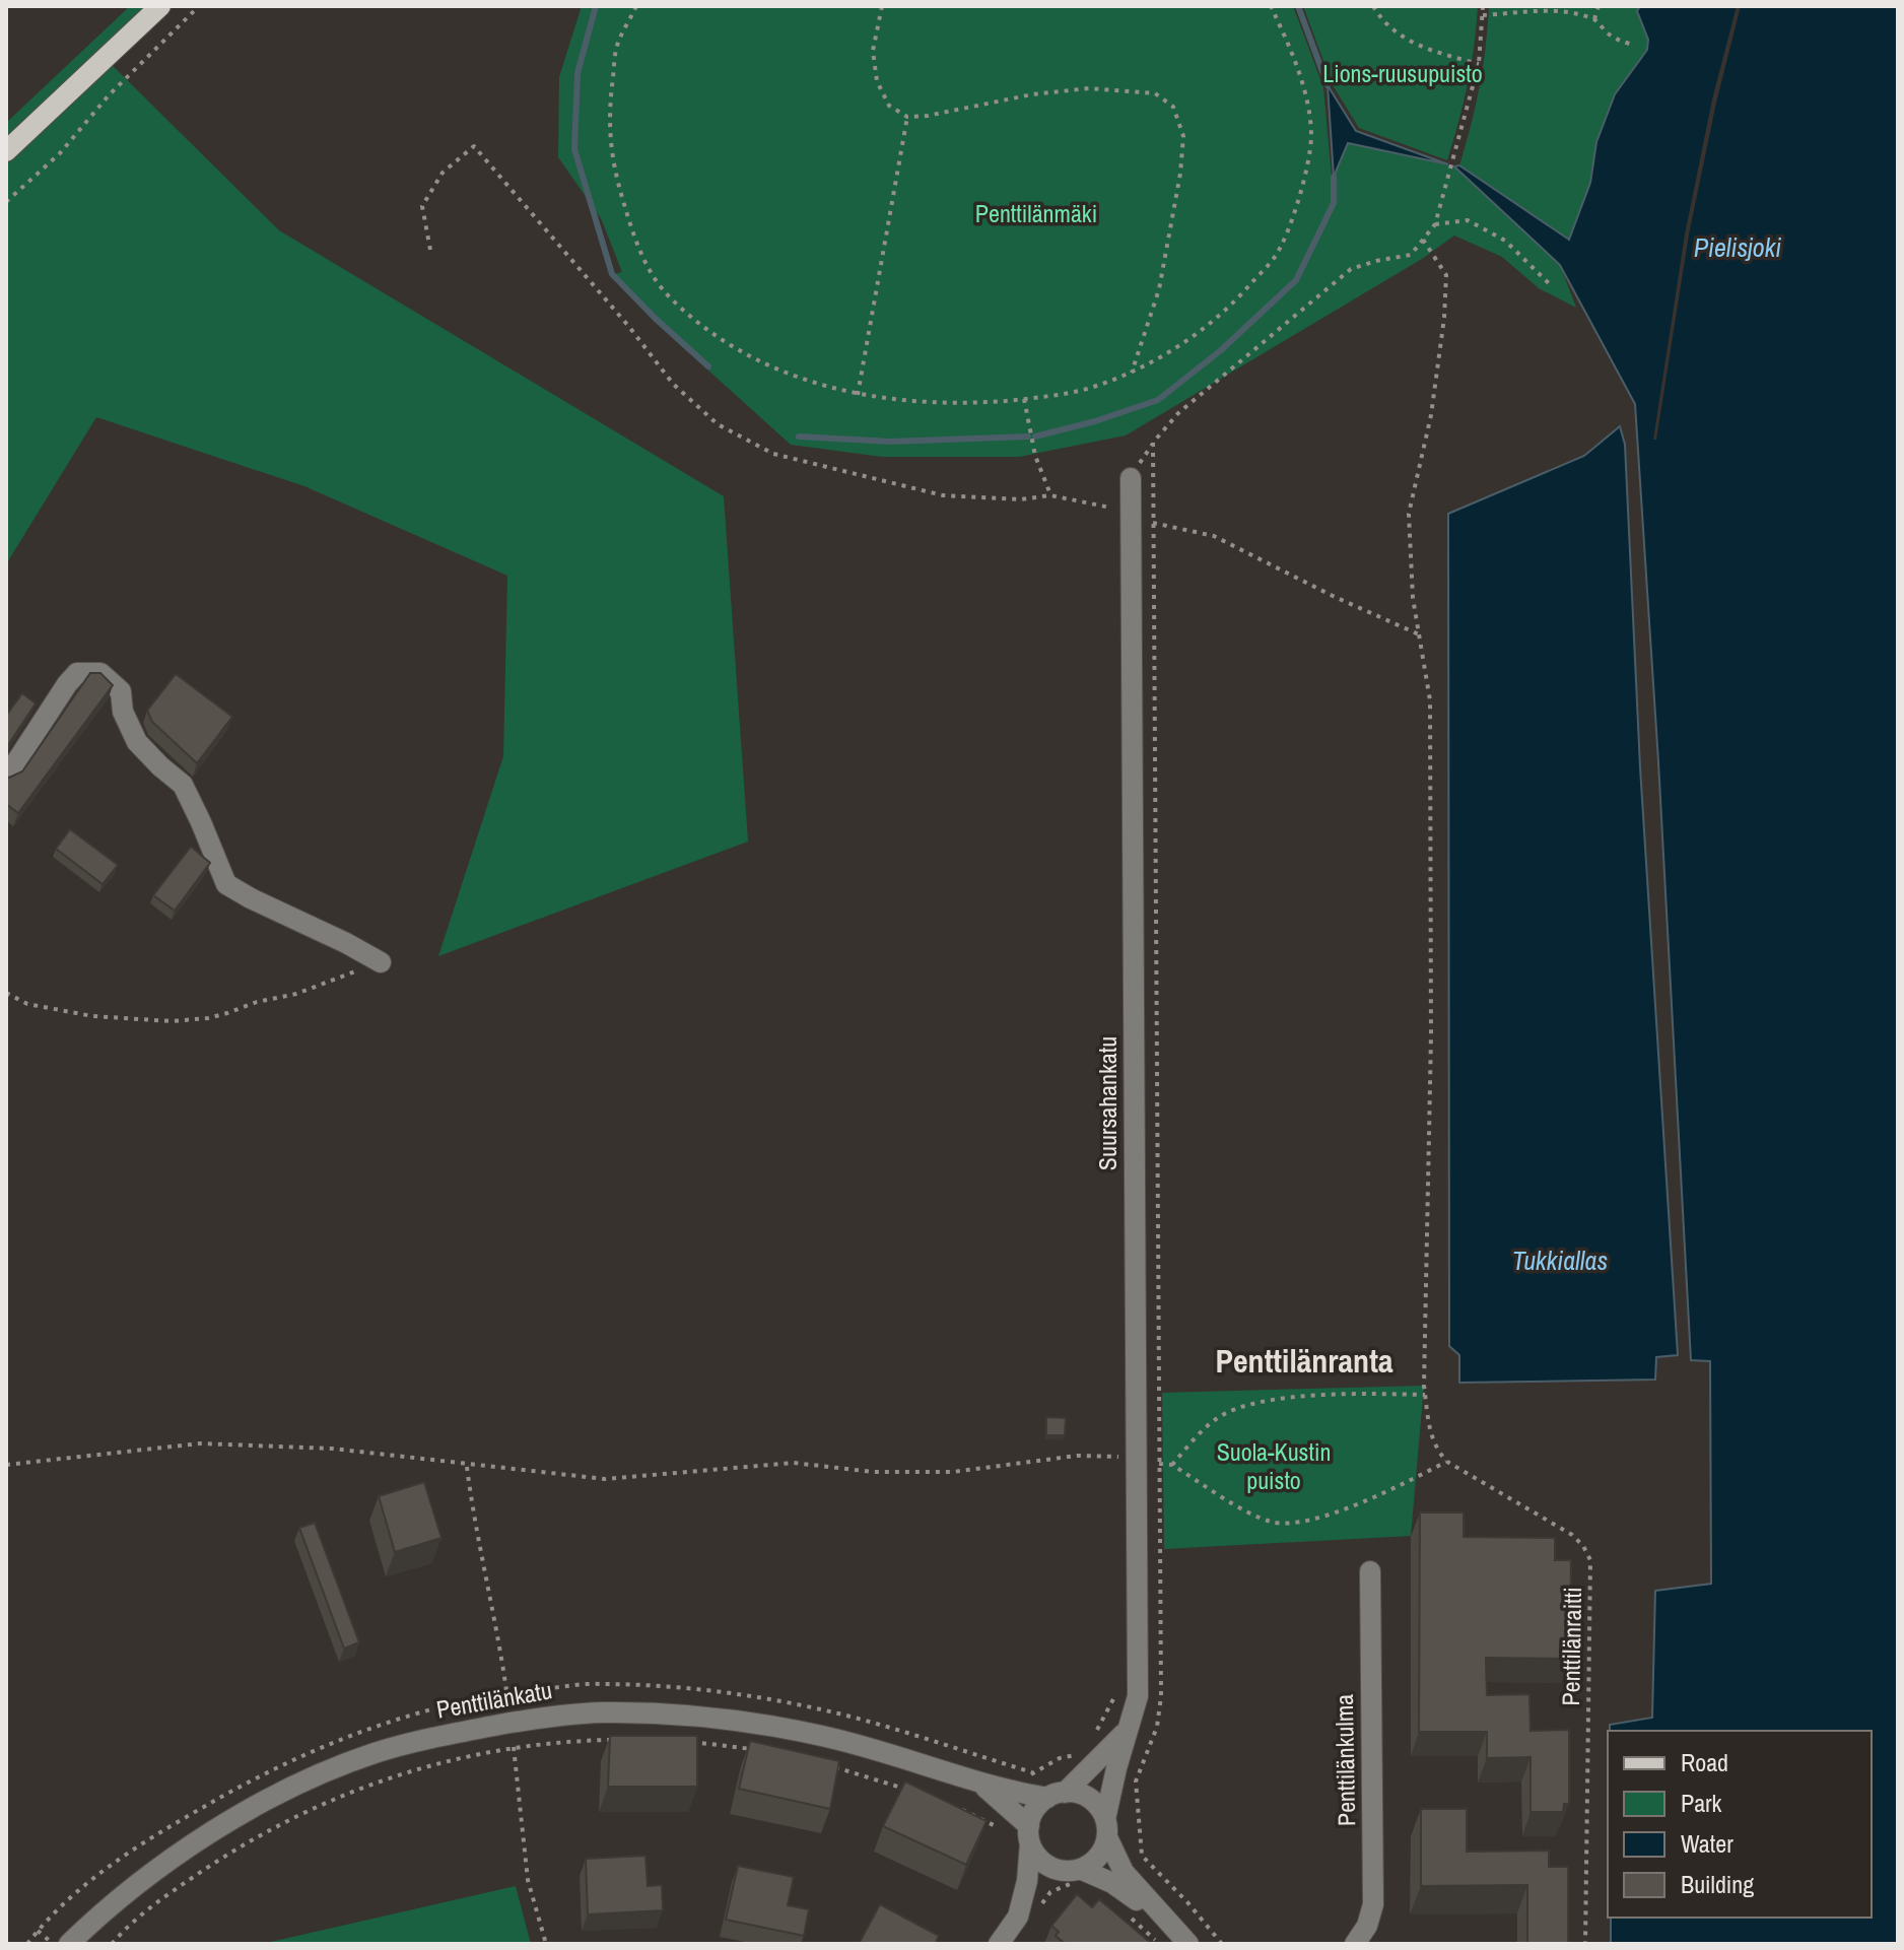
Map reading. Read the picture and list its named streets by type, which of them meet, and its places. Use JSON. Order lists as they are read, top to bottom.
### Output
{
  "streets": {
    "street": ["Suursahankatu", "Penttilänkatu", "Penttilänkulma"],
    "path": ["Penttilänraitti"]
  },
  "crossings": [
    ["Suursahankatu", "Penttilänkatu"]
  ],
  "districts": ["Penttilänranta"],
  "water": ["Pielisjoki", "Tukkiallas"],
  "parks": ["Lions-ruusupuisto", "Penttilänmäki", "Suola-Kustin puisto"],
  "legend": [
    "Road",
    "Park",
    "Water",
    "Building"
  ]
}
